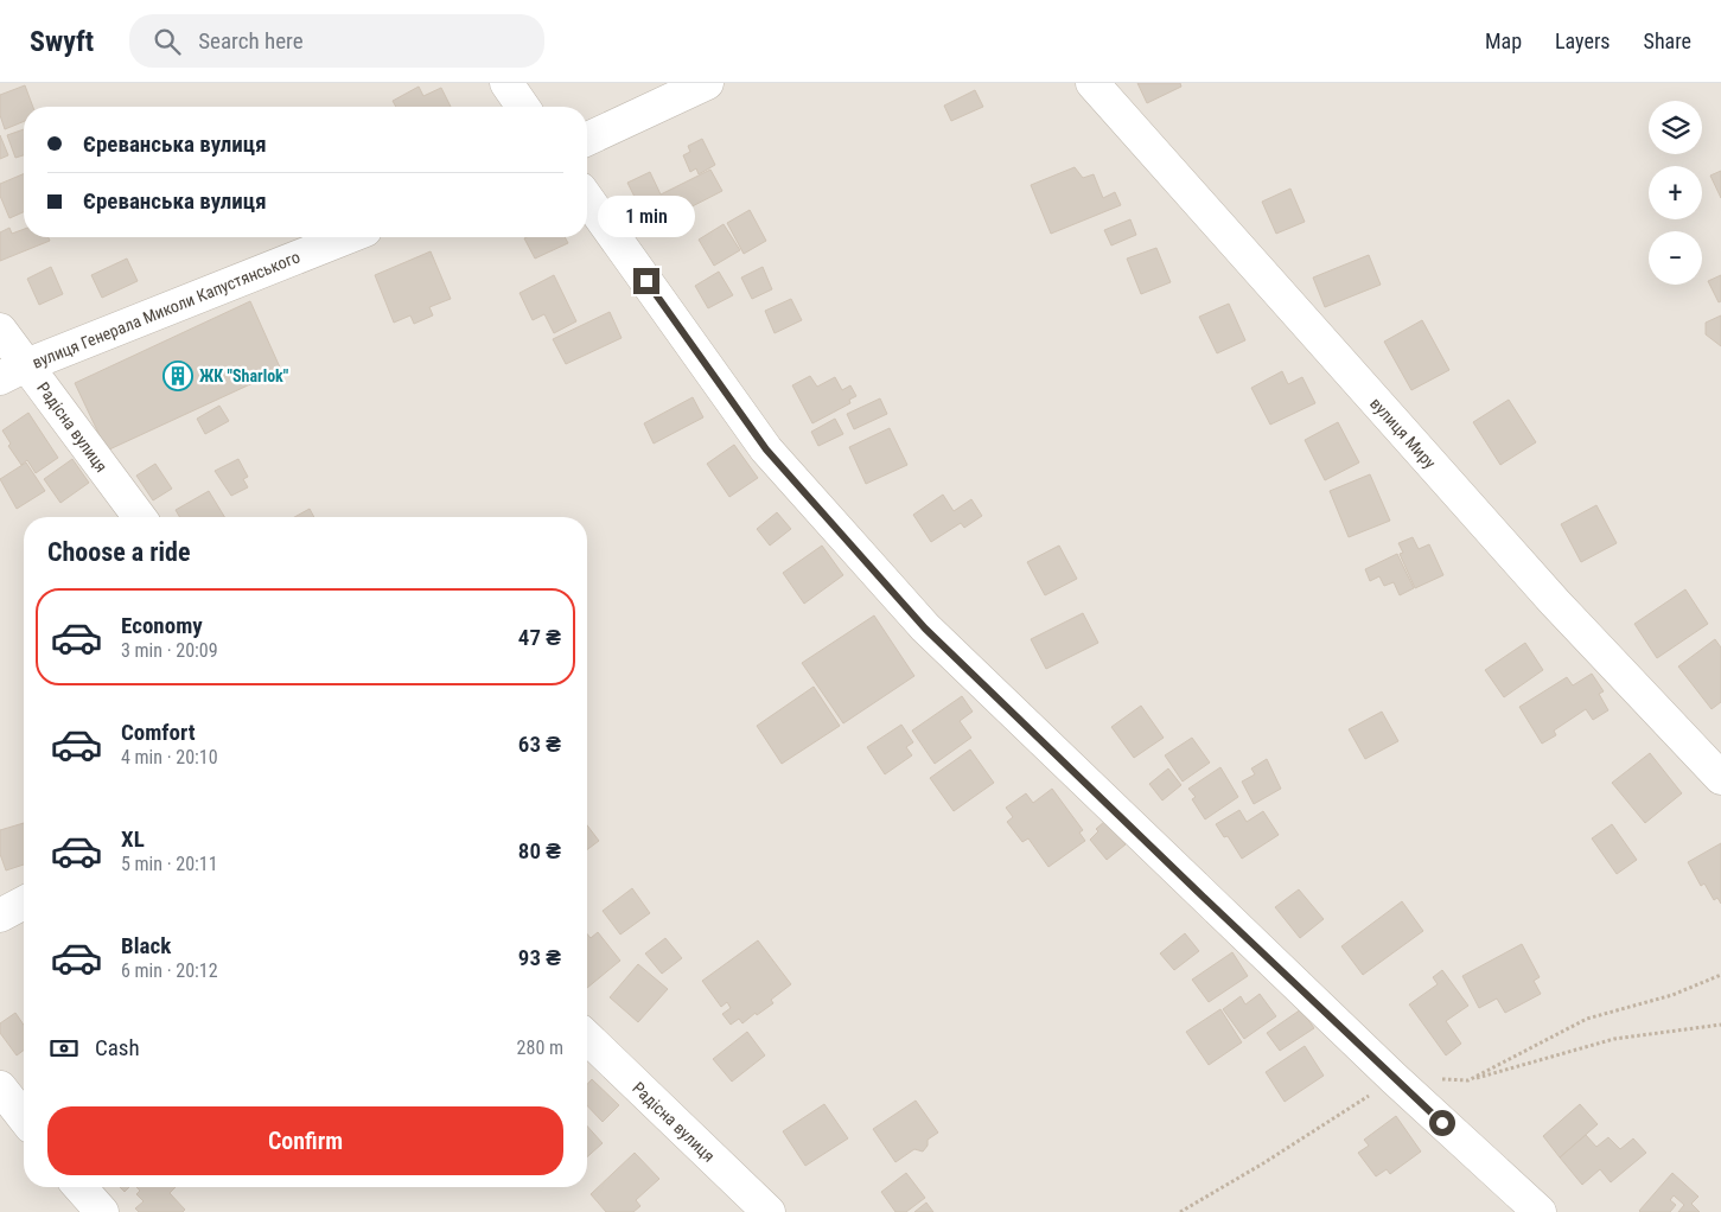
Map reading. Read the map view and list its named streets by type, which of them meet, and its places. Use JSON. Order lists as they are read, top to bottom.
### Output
{
  "streets": {
    "street": ["вулиця Генерала Миколи Капустянського", "Радісна вулиця", "вулиця Миру"]
  },
  "crossings": [
    ["вулиця Генерала Миколи Капустянського", "Радісна вулиця"]
  ],
  "places": {
    "building": ["ЖК \"Sharlok\""]
  },
  "page": {
    "header": "Swyft",
    "search": "Search here",
    "nav": ["Map", "Layers", "Share"],
    "map_buttons": ["+", "−"],
    "banner": ["Єреванська вулиця", "Єреванська вулиця"],
    "bubble": "1 min",
    "heading": "Choose a ride",
    "list": [
      {
        "name": "Economy",
        "note": "3 min · 20:09",
        "value": "47 ₴"
      },
      {
        "name": "Comfort",
        "note": "4 min · 20:10",
        "value": "63 ₴"
      },
      {
        "name": "XL",
        "note": "5 min · 20:11",
        "value": "80 ₴"
      },
      {
        "name": "Black",
        "note": "6 min · 20:12",
        "value": "93 ₴"
      }
    ],
    "pay": ["Cash", "280 m"],
    "buttons": "Confirm"
  }
}
